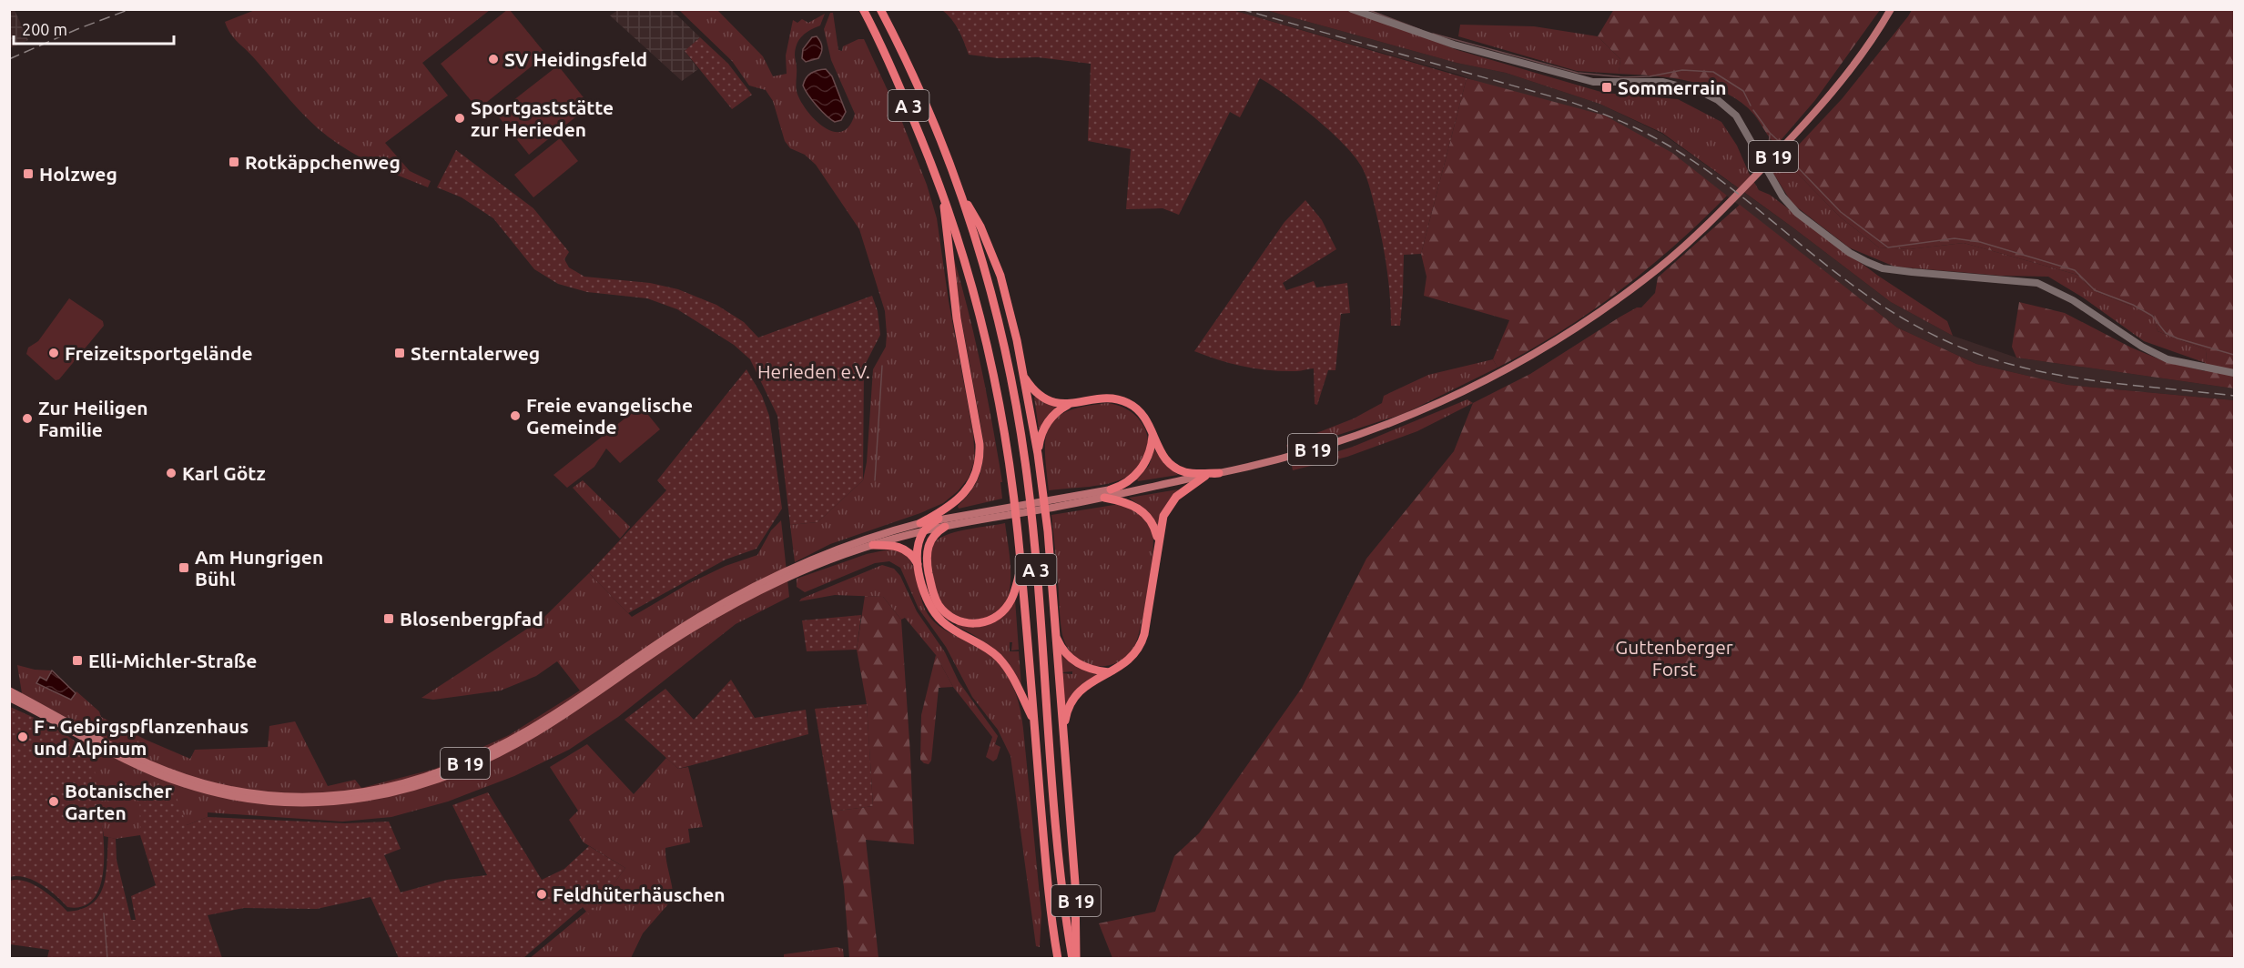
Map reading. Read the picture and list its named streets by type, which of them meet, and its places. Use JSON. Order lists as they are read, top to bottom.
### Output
{
  "streets": {
    "highway": ["A 3", "B 19"]
  },
  "crossings": [
    ["A 3", "B 19"]
  ],
  "parks": ["Herieden e.V.", "Guttenberger Forst"],
  "places": {
    "other": [
      "SV Heidingsfeld",
      "Sportgaststätte zur Herieden",
      "Freizeitsportgelände",
      "Freie evangelische Gemeinde",
      "Zur Heiligen Familie",
      "Karl Götz",
      "F - Gebirgspflanzenhaus und Alpinum",
      "Botanischer Garten",
      "Feldhüterhäuschen"
    ],
    "transit": [
      "Sommerrain",
      "Rotkäppchenweg",
      "Holzweg",
      "Sterntalerweg",
      "Am Hungrigen Bühl",
      "Blosenbergpfad",
      "Elli-Michler-Straße"
    ]
  },
  "scale_bar": "200 m"
}
